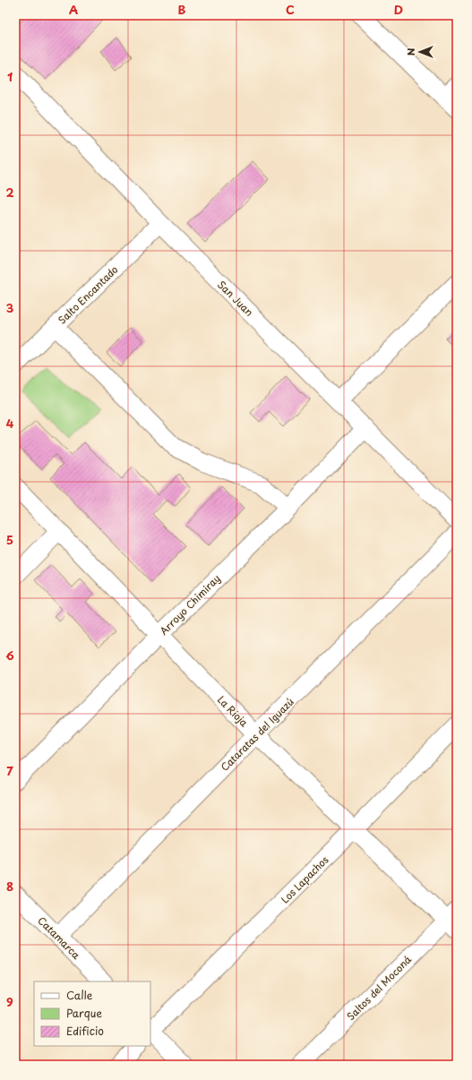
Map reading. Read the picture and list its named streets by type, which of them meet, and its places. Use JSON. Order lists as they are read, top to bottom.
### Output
{
  "streets": {
    "street": [
      "Salto Encantado",
      "San Juan",
      "Arroyo Chimiray",
      "La Rioja",
      "Cataratas del Iguazú",
      "Los Lapachos",
      "Catamarca",
      "Saltos del Moconá"
    ]
  },
  "crossings": [
    ["Salto Encantado", "San Juan"],
    ["San Juan", "Arroyo Chimiray"],
    ["Arroyo Chimiray", "La Rioja"],
    ["La Rioja", "Cataratas del Iguazú"],
    ["La Rioja", "Los Lapachos"],
    ["La Rioja", "Saltos del Moconá"],
    ["Cataratas del Iguazú", "Catamarca"]
  ],
  "legend": ["Calle", "Parque", "Edificio"],
  "north": "left",
  "grid": {
    "columns": [
      "A",
      "B",
      "C",
      "D"
    ],
    "rows": [
      "1",
      "2",
      "3",
      "4",
      "5",
      "6",
      "7",
      "8",
      "9"
    ]
  }
}
